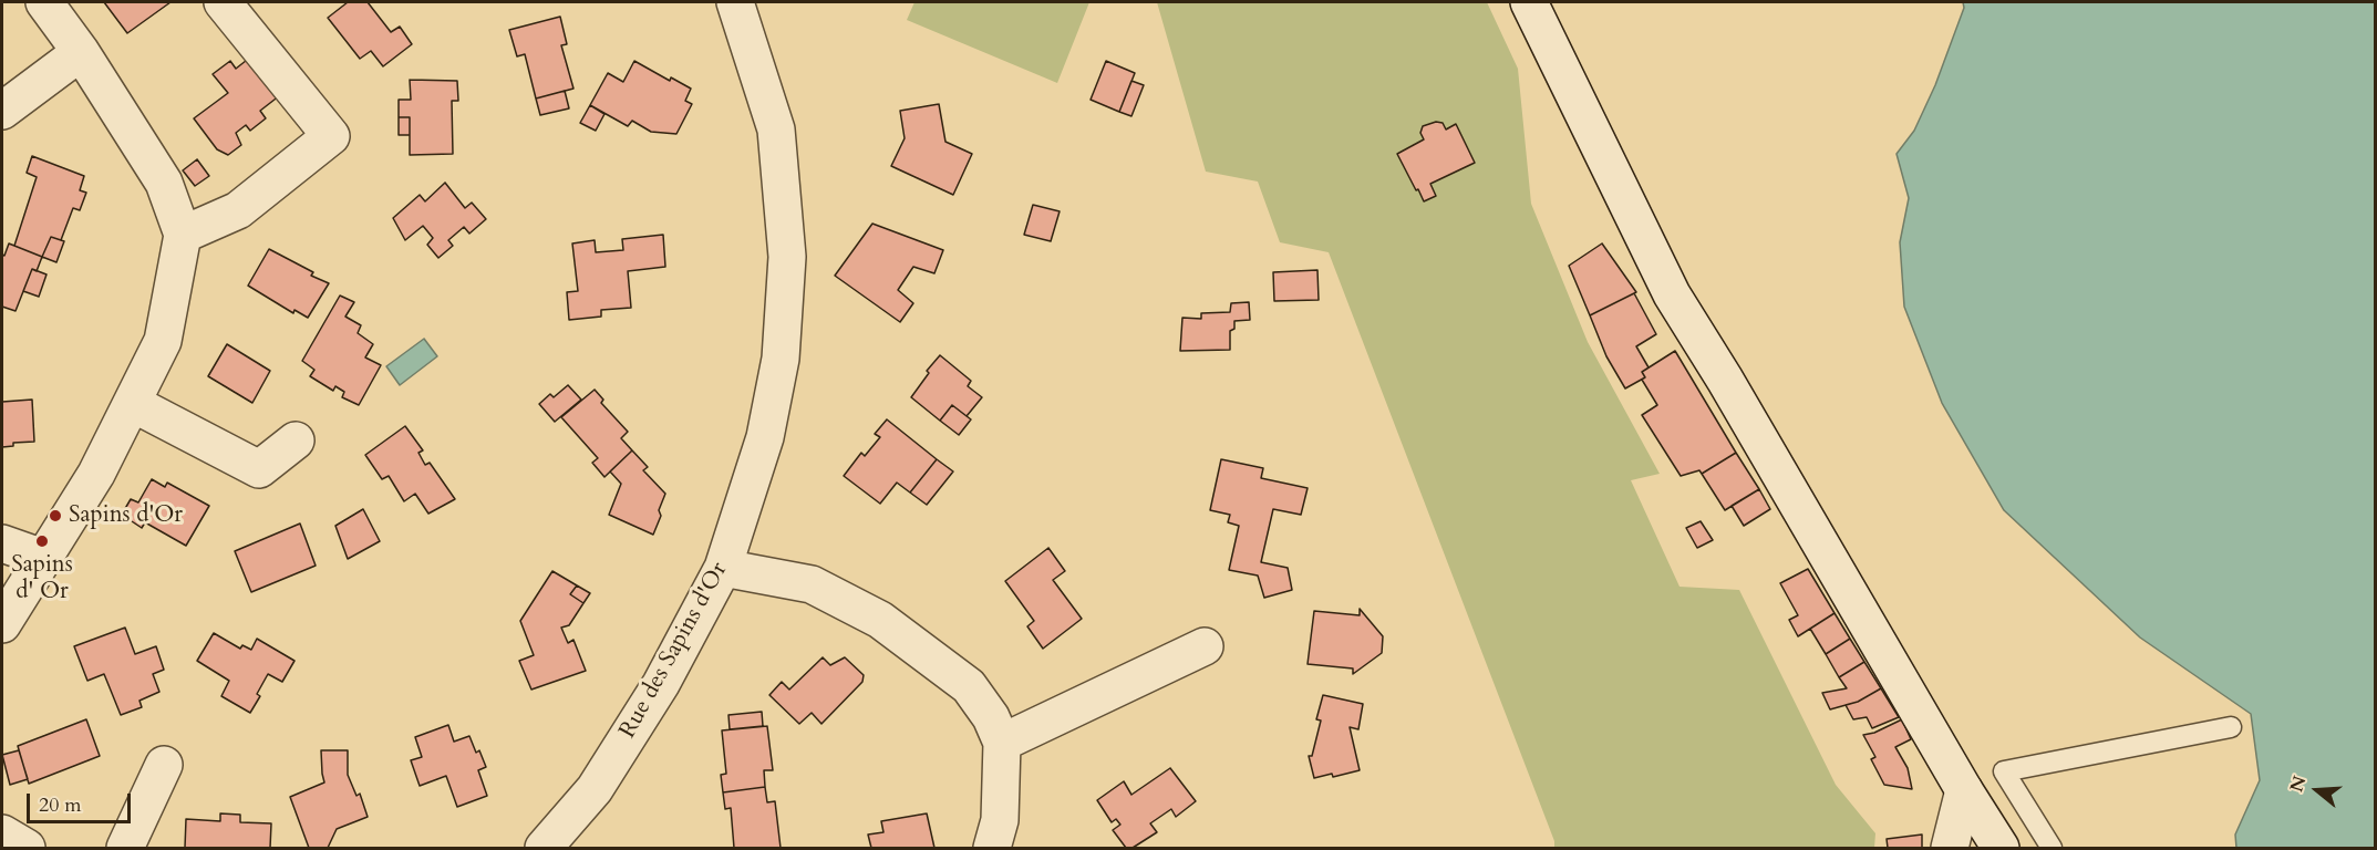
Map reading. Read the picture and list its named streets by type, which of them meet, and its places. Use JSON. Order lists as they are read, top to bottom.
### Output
{
  "streets": {
    "street": ["Rue des Sapins d'Or"]
  },
  "places": ["Sapins d'Or", "Sapins d' Or"],
  "scale_bar": "20 m",
  "north": "left"
}
